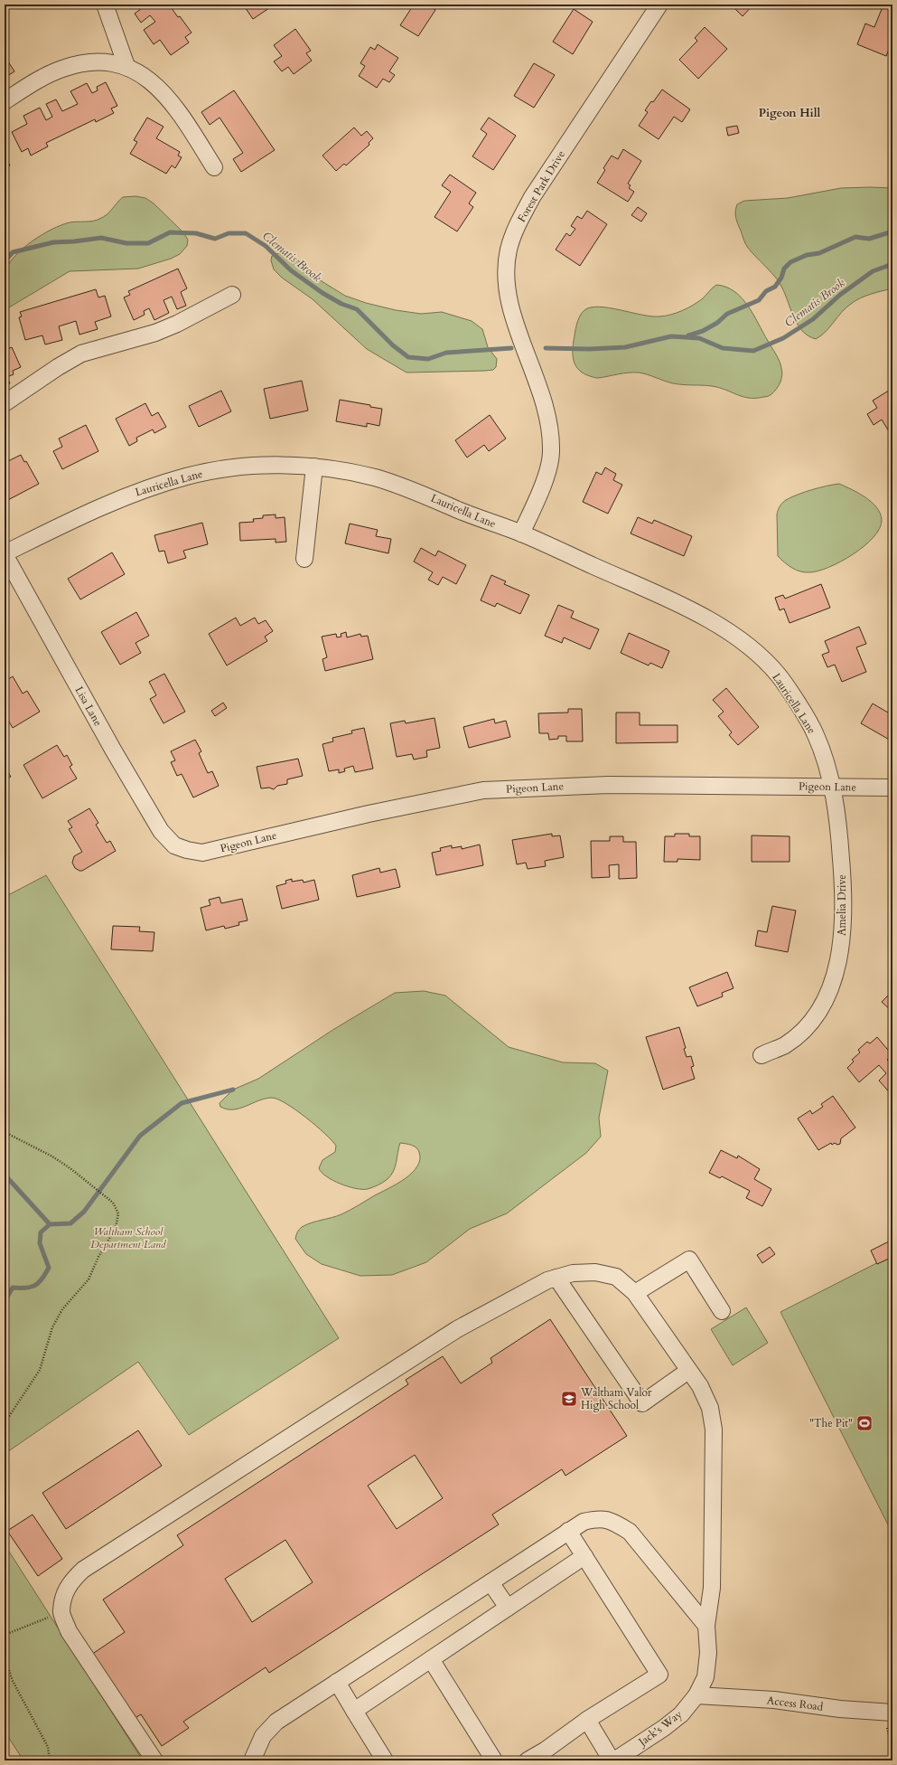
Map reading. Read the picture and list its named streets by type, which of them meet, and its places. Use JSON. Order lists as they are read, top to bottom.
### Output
{
  "streets": {
    "street": [
      "Forest Park Drive",
      "Lauricella Lane",
      "Lisa Lane",
      "Pigeon Lane",
      "Amelia Drive",
      "Access Road",
      "Jack's Way"
    ]
  },
  "crossings": [
    ["Forest Park Drive", "Lauricella Lane"],
    ["Lauricella Lane", "Lisa Lane"],
    ["Lauricella Lane", "Pigeon Lane"],
    ["Lauricella Lane", "Amelia Drive"],
    ["Lisa Lane", "Pigeon Lane"],
    ["Pigeon Lane", "Amelia Drive"],
    ["Access Road", "Jack's Way"]
  ],
  "districts": ["Pigeon Hill"],
  "water": ["Clematis Brook"],
  "parks": ["Waltham School Department Land"],
  "places": {
    "school or university": ["Waltham Valor High School"],
    "sports": ["\"The Pit\""]
  }
}
